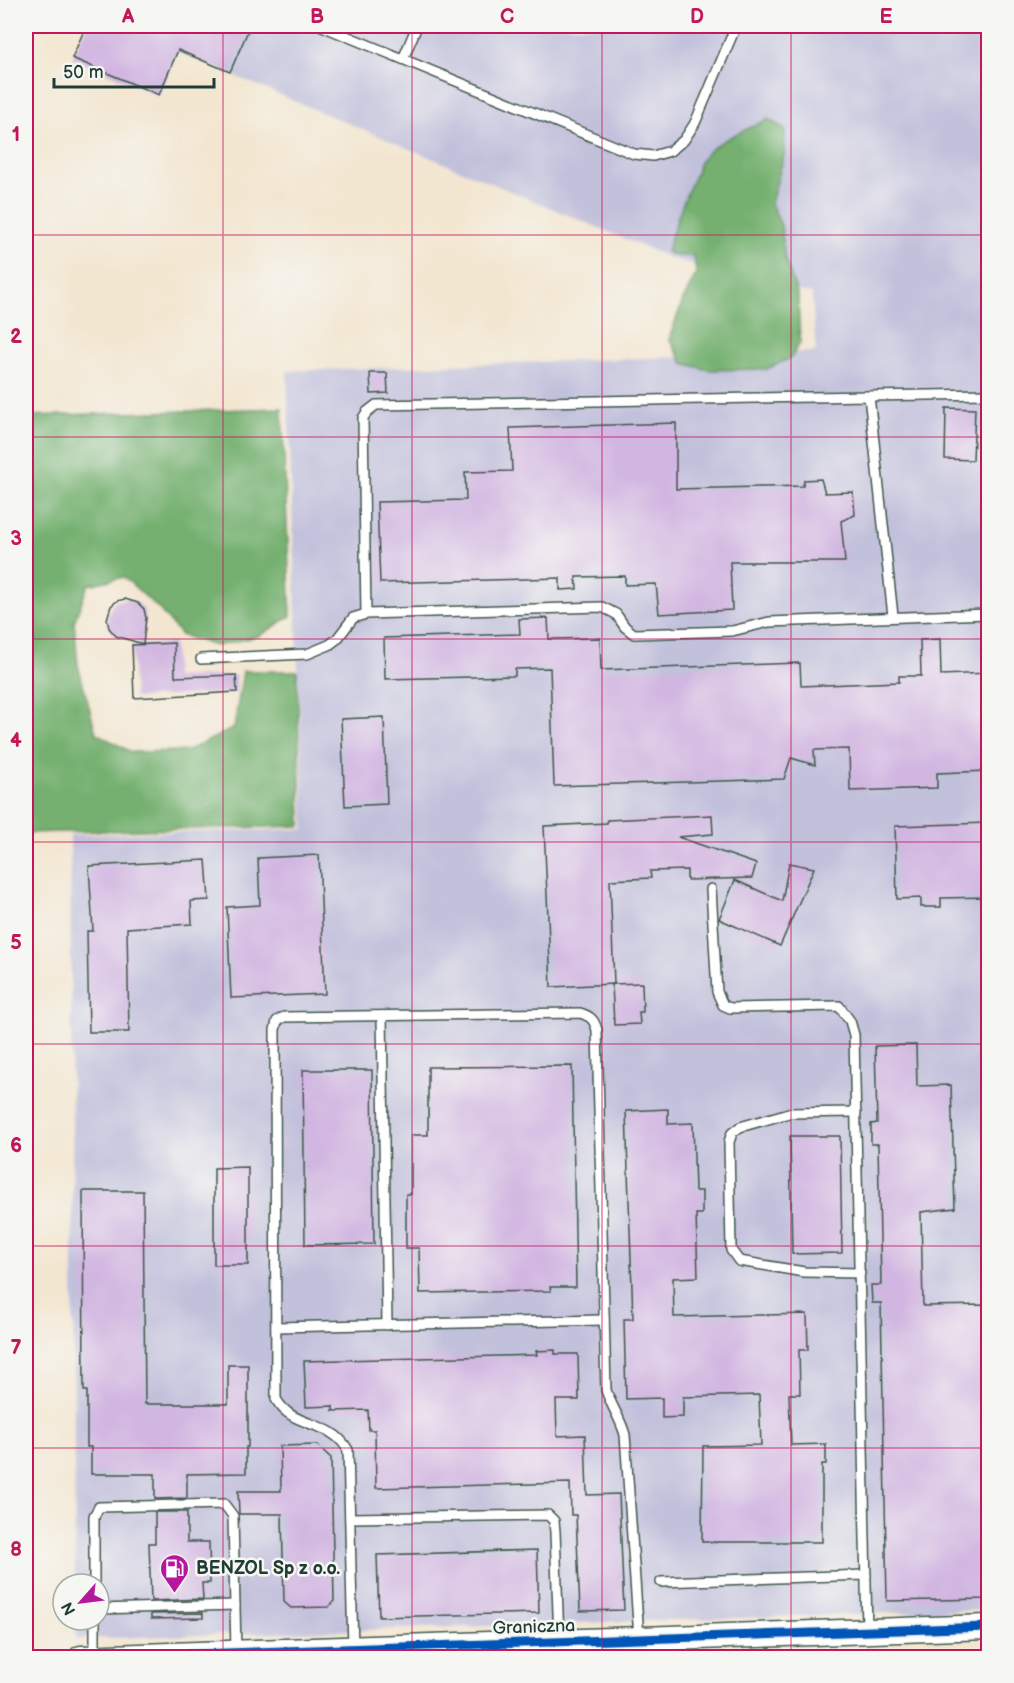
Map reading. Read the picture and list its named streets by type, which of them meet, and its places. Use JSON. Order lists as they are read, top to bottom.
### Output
{
  "streets": {
    "street": ["Graniczna"]
  },
  "places": {
    "fuel station": ["BENZOL Sp z o.o."]
  },
  "scale_bar": "50 m",
  "north": "bottom left",
  "grid": {
    "columns": [
      "A",
      "B",
      "C",
      "D",
      "E"
    ],
    "rows": [
      "1",
      "2",
      "3",
      "4",
      "5",
      "6",
      "7",
      "8"
    ]
  }
}
